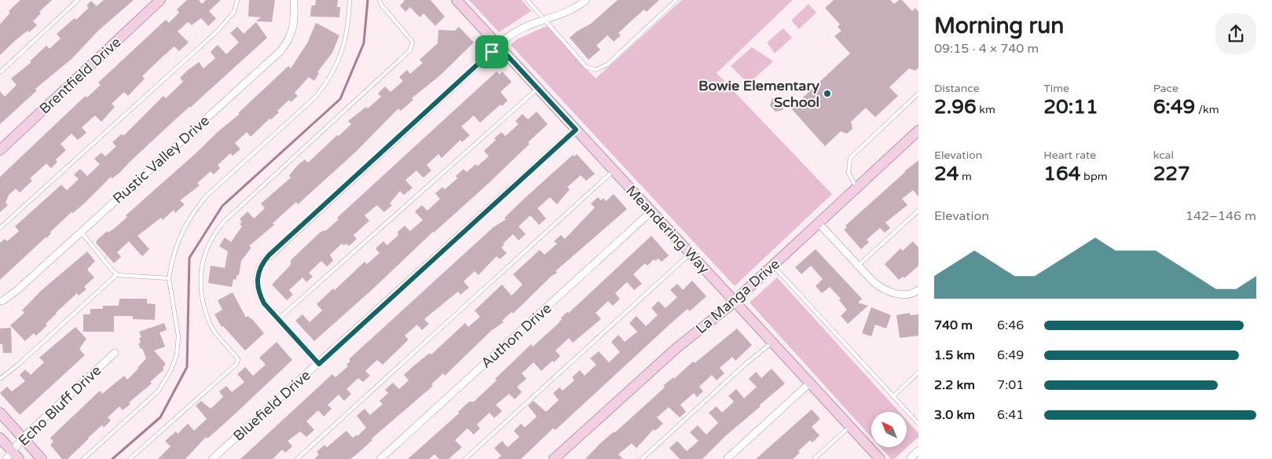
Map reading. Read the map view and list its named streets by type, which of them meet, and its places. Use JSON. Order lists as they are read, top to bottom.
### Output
{
  "streets": {
    "street": [
      "Brentfield Drive",
      "Rustic Valley Drive",
      "Meandering Way",
      "La Manga Drive",
      "Authon Drive",
      "Echo Bluff Drive",
      "Bluefield Drive"
    ]
  },
  "crossings": [
    ["Meandering Way", "La Manga Drive"],
    ["Meandering Way", "Authon Drive"],
    ["Meandering Way", "Bluefield Drive"]
  ],
  "places": ["Bowie Elementary School"],
  "north": "top left",
  "page": {
    "heading": ["Morning run", "09:15 · 4 × 740 m"],
    "stats": [
      ["Distance", "2.96 km"],
      ["Time", "20:11"],
      ["Pace", "6:49 /km"],
      ["Elevation", "24 m"],
      ["Heart rate", "164 bpm"],
      ["kcal", "227"]
    ],
    "chart": ["Elevation", "142–146 m"],
    "list": [
      {
        "name": "740 m",
        "note": "6:46"
      },
      {
        "name": "1.5 km",
        "note": "6:49"
      },
      {
        "name": "2.2 km",
        "note": "7:01"
      },
      {
        "name": "3.0 km",
        "note": "6:41"
      }
    ]
  }
}
